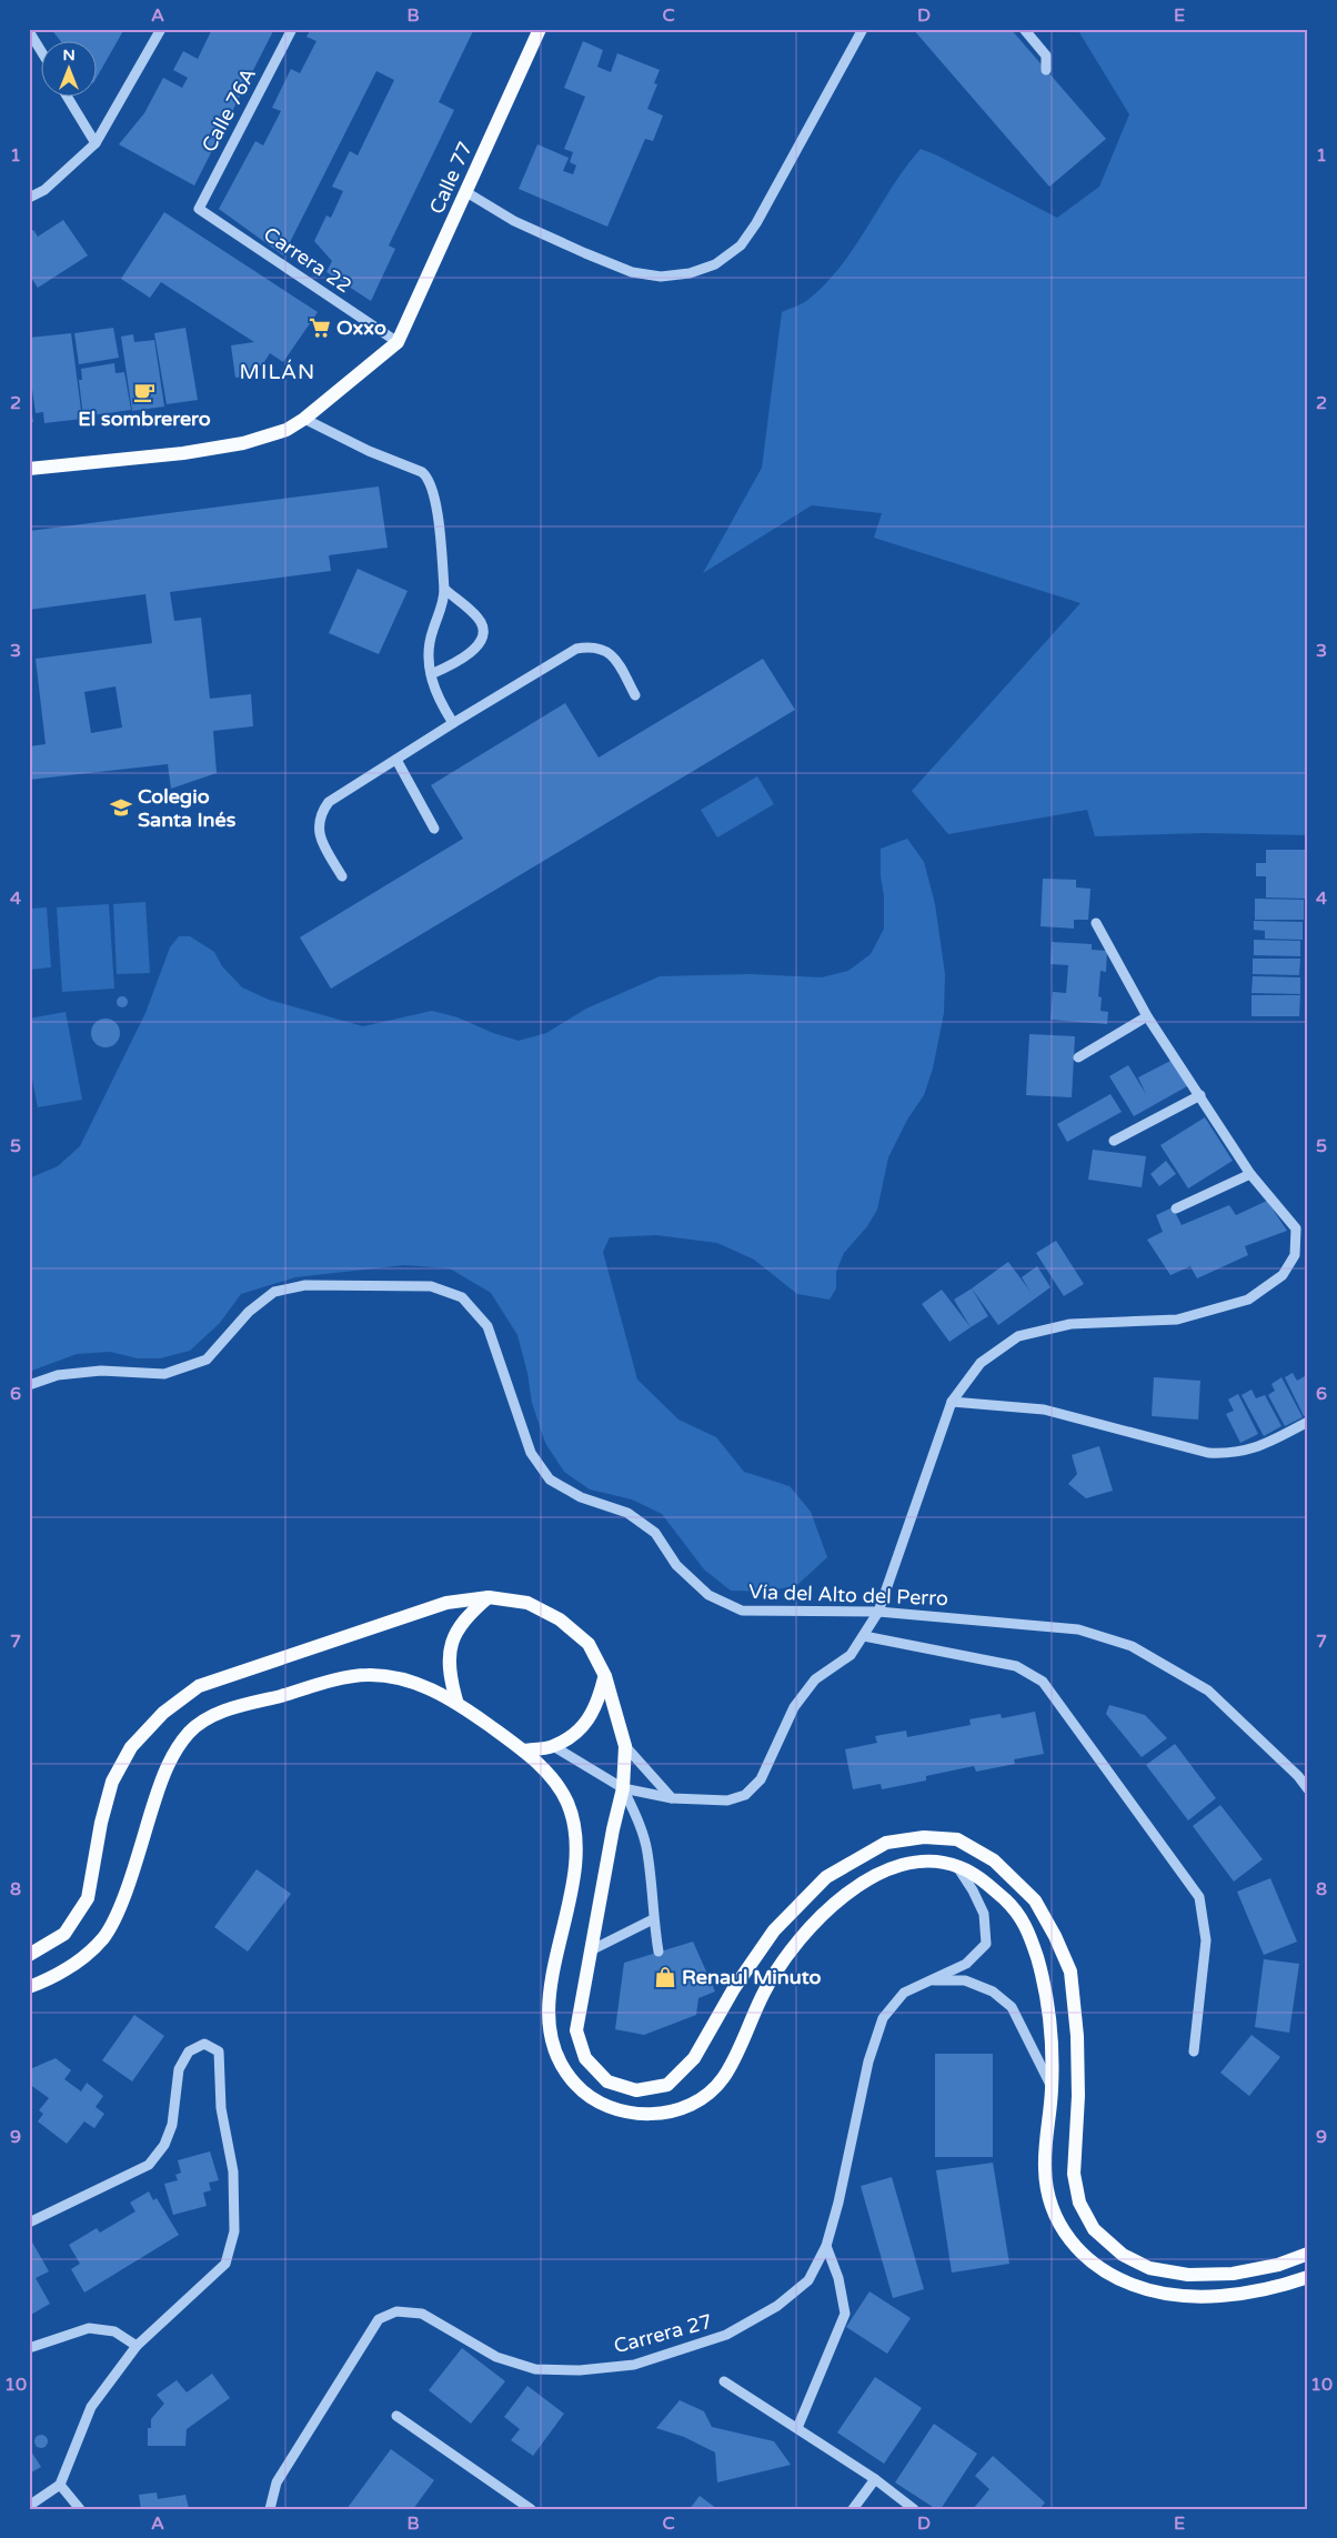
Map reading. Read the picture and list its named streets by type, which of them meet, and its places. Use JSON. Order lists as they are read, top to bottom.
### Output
{
  "streets": {
    "main road": ["Calle 77"],
    "street": [
      "Calle 76A",
      "Carrera 22",
      "Vía del Alto del Perro",
      "Carrera 27"
    ]
  },
  "crossings": [
    ["Calle 76A", "Carrera 22"],
    ["Calle 77", "Carrera 22"]
  ],
  "districts": ["MILÁN"],
  "places": {
    "supermarket": ["Oxxo"],
    "cafe": ["El sombrerero"],
    "school or university": ["Colegio Santa Inés"],
    "shop": ["Renaul Minuto"]
  },
  "north": "top",
  "grid": {
    "columns": [
      "A",
      "B",
      "C",
      "D",
      "E"
    ],
    "rows": [
      "1",
      "2",
      "3",
      "4",
      "5",
      "6",
      "7",
      "8",
      "9",
      "10"
    ]
  }
}
